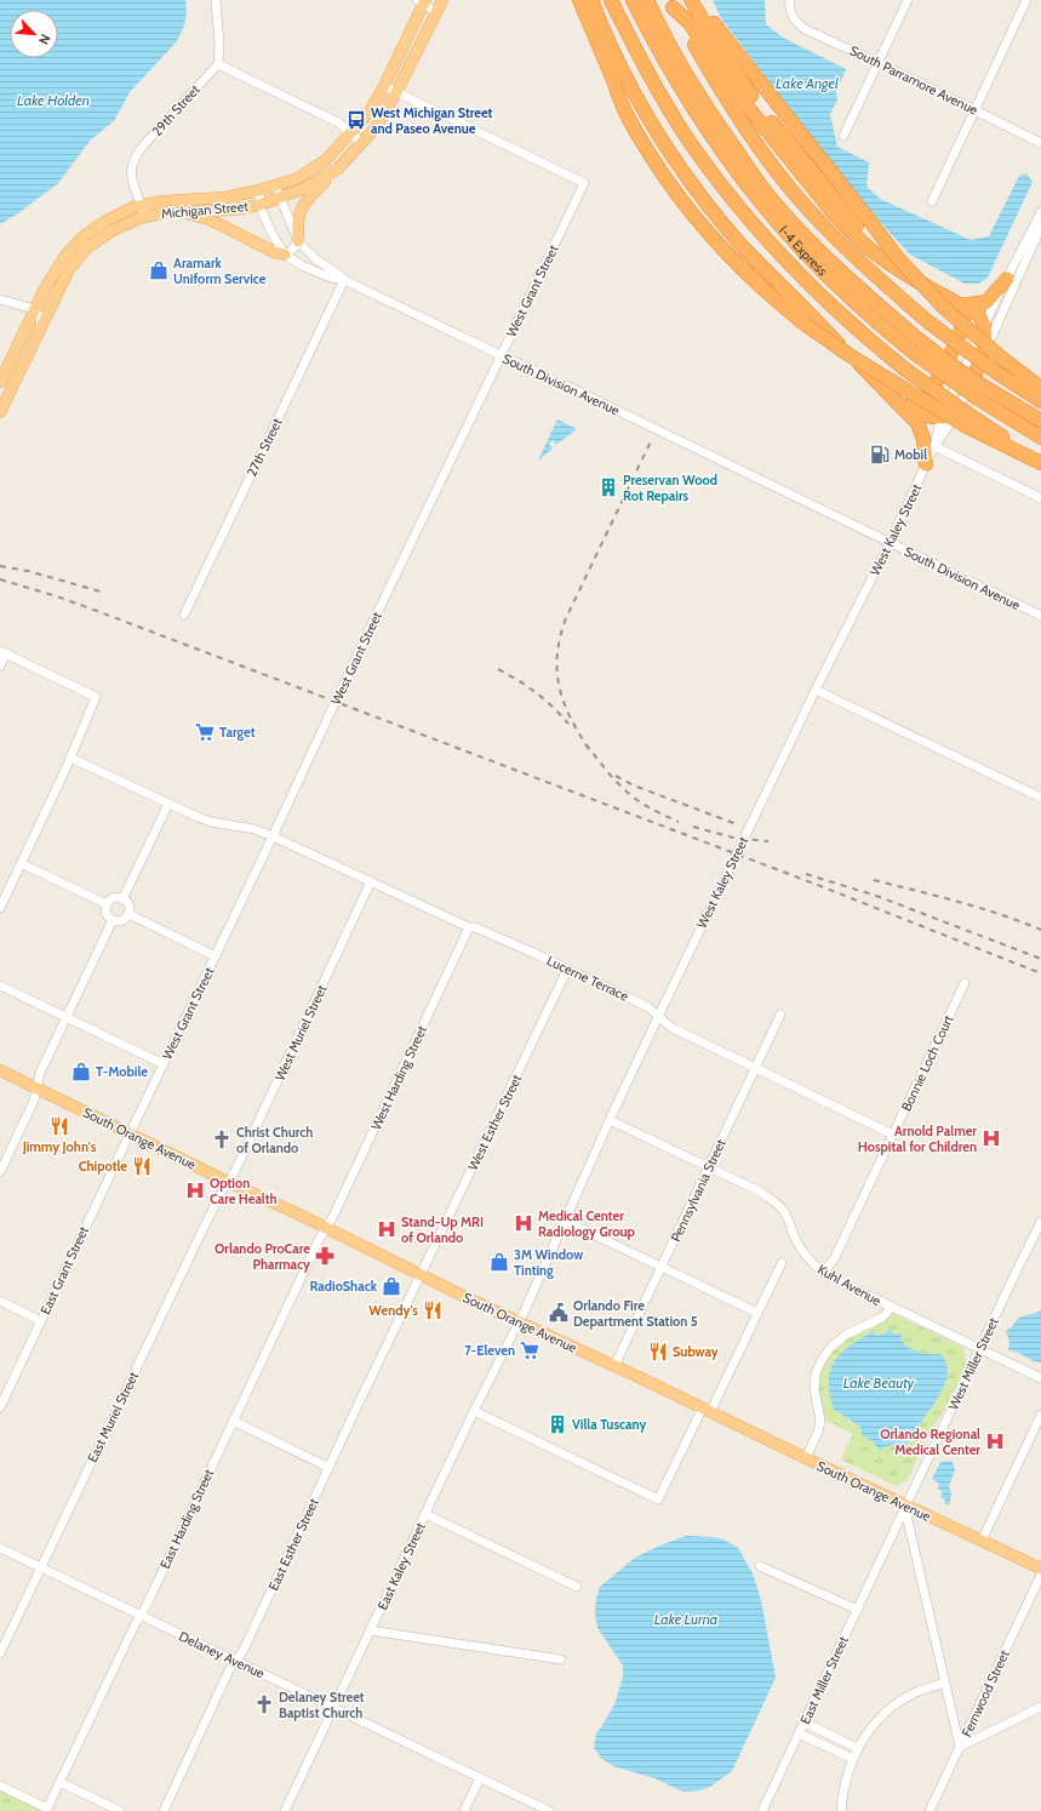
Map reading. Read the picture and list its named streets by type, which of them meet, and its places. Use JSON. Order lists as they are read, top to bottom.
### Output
{
  "streets": {
    "highway": ["I-4 Express"],
    "main road": ["Michigan Street", "South Orange Avenue"],
    "street": [
      "South Parramore Avenue",
      "29th Street",
      "West Grant Street",
      "South Division Avenue",
      "27th Street",
      "West Kaley Street",
      "Lucerne Terrace",
      "West Muriel Street",
      "Bonnie Loch Court",
      "West Harding Street",
      "West Esther Street",
      "Pennsylvania Street",
      "East Grant Street",
      "Kuhl Avenue",
      "West Miller Street",
      "East Muriel Street",
      "East Harding Street",
      "East Esther Street",
      "East Kaley Street",
      "Delaney Avenue",
      "East Miller Street",
      "Fernwood Street"
    ]
  },
  "crossings": [
    ["29th Street", "Michigan Street"],
    ["Michigan Street", "West Grant Street"],
    ["Michigan Street", "South Division Avenue"],
    ["West Grant Street", "South Division Avenue"],
    ["West Grant Street", "Lucerne Terrace"],
    ["West Grant Street", "South Orange Avenue"],
    ["West Grant Street", "East Grant Street"],
    ["South Division Avenue", "27th Street"],
    ["South Division Avenue", "West Kaley Street"],
    ["West Kaley Street", "Lucerne Terrace"],
    ["West Kaley Street", "South Orange Avenue"],
    ["West Kaley Street", "Kuhl Avenue"],
    ["West Kaley Street", "East Kaley Street"],
    ["Lucerne Terrace", "West Muriel Street"],
    ["Lucerne Terrace", "Bonnie Loch Court"],
    ["Lucerne Terrace", "West Harding Street"],
    ["Lucerne Terrace", "West Esther Street"],
    ["Lucerne Terrace", "Pennsylvania Street"],
    ["West Muriel Street", "South Orange Avenue"],
    ["West Muriel Street", "East Muriel Street"],
    ["Bonnie Loch Court", "Kuhl Avenue"],
    ["West Harding Street", "South Orange Avenue"],
    ["West Harding Street", "East Harding Street"],
    ["West Esther Street", "South Orange Avenue"],
    ["West Esther Street", "East Esther Street"],
    ["South Orange Avenue", "Pennsylvania Street"],
    ["South Orange Avenue", "East Grant Street"],
    ["South Orange Avenue", "West Miller Street"],
    ["South Orange Avenue", "East Muriel Street"],
    ["South Orange Avenue", "East Harding Street"],
    ["South Orange Avenue", "East Esther Street"],
    ["South Orange Avenue", "East Kaley Street"],
    ["South Orange Avenue", "East Miller Street"],
    ["Pennsylvania Street", "Kuhl Avenue"],
    ["Kuhl Avenue", "West Miller Street"],
    ["West Miller Street", "East Miller Street"],
    ["East Muriel Street", "Delaney Avenue"],
    ["East Harding Street", "Delaney Avenue"],
    ["East Esther Street", "Delaney Avenue"],
    ["East Kaley Street", "Delaney Avenue"]
  ],
  "water": [
    "Lake Angel",
    "Lake Holden",
    "Lake Beauty",
    "Lake Lurna"
  ],
  "places": {
    "bus stop": ["West Michigan Street and Paseo Avenue"],
    "shop": [
      "Aramark Uniform Service",
      "T-Mobile",
      "3M Window Tinting",
      "RadioShack"
    ],
    "fuel station": ["Mobil"],
    "building": ["Preservan Wood Rot Repairs", "Villa Tuscany"],
    "supermarket": ["Target", "7-Eleven"],
    "restaurant": [
      "Jimmy John's",
      "Chipotle",
      "Wendy's",
      "Subway"
    ],
    "hospital": [
      "Arnold Palmer Hospital for Children",
      "Option Care Health",
      "Medical Center Radiology Group",
      "Stand-Up MRI of Orlando",
      "Orlando Regional Medical Center"
    ],
    "church": ["Christ Church of Orlando", "Delaney Street Baptist Church"],
    "pharmacy": ["Orlando ProCare Pharmacy"],
    "public building": ["Orlando Fire Department Station 5"]
  },
  "north": "bottom right"
}
